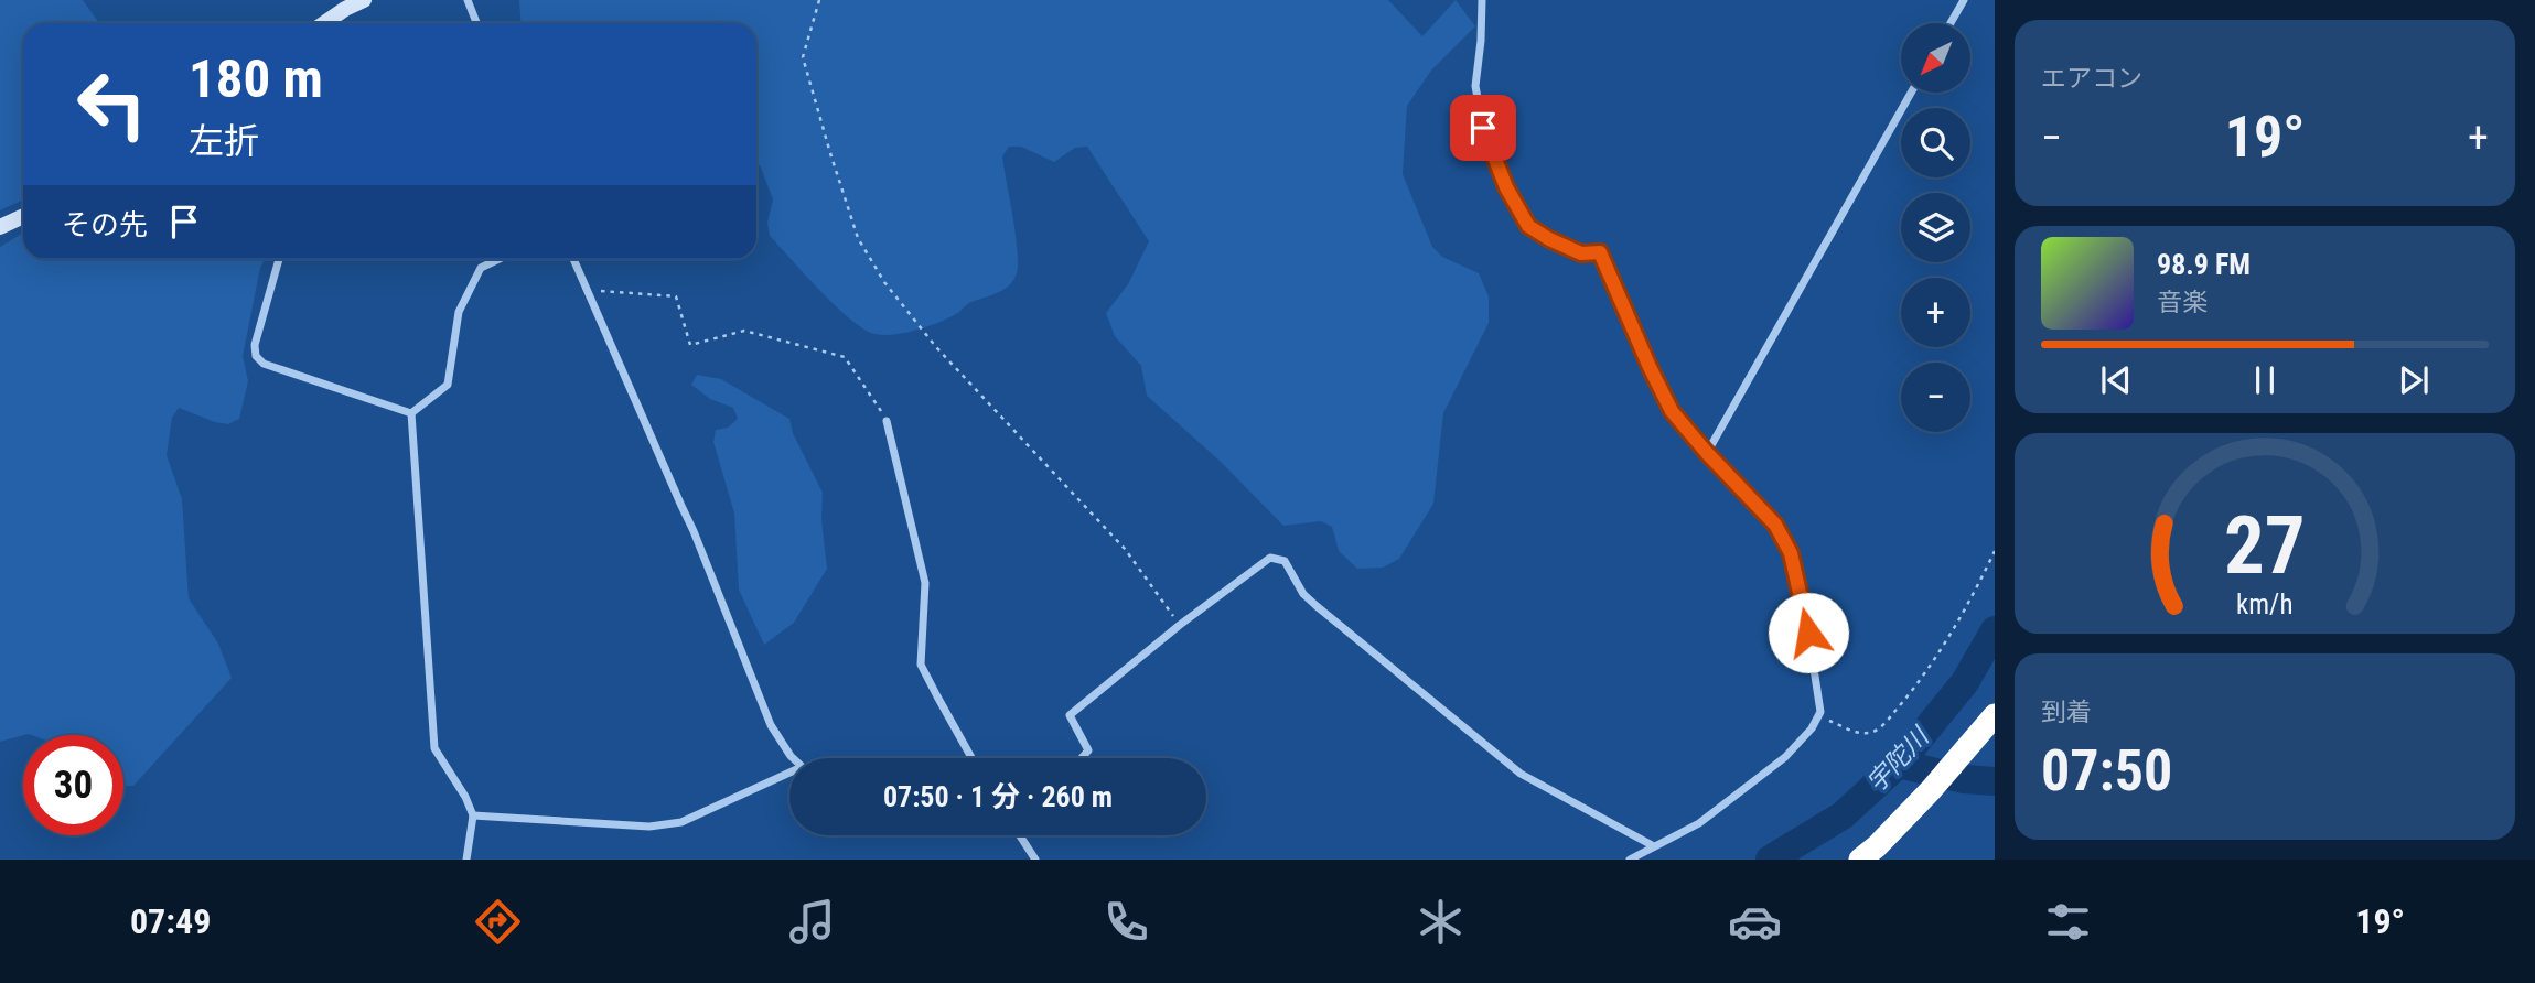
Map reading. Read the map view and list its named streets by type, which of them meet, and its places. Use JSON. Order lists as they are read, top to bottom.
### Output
{
  "water": ["宇陀川"],
  "north": "bottom left",
  "page": {
    "tile": [
      "エアコン",
      ["到着", "07:50"]
    ],
    "map_buttons": ["+", "−"],
    "turn": ["180 m", "左折"],
    "heat": ["−", "19°", "+"],
    "then": "その先",
    "song": ["98.9 FM", "音楽"],
    "limit": "30",
    "trip": "07:50 · 1 分 · 260 m",
    "tabs": ["07:49", "19°"],
    "gauge": ["27", "km/h"]
  }
}
